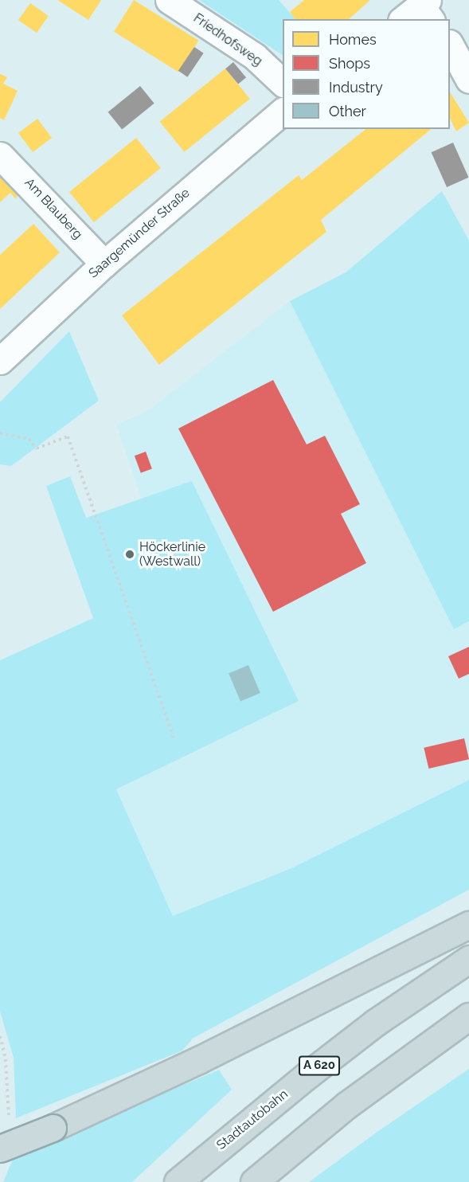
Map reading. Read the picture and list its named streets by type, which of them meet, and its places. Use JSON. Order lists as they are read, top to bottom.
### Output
{
  "streets": {
    "highway": ["A 620", "Stadtautobahn"],
    "street": ["Friedhofsweg", "Am Blauberg", "Saargemünder Straße"]
  },
  "crossings": [
    ["Am Blauberg", "Saargemünder Straße"]
  ],
  "places": ["Höckerlinie (Westwall)"],
  "legend": [
    "Homes",
    "Shops",
    "Industry",
    "Other"
  ]
}
